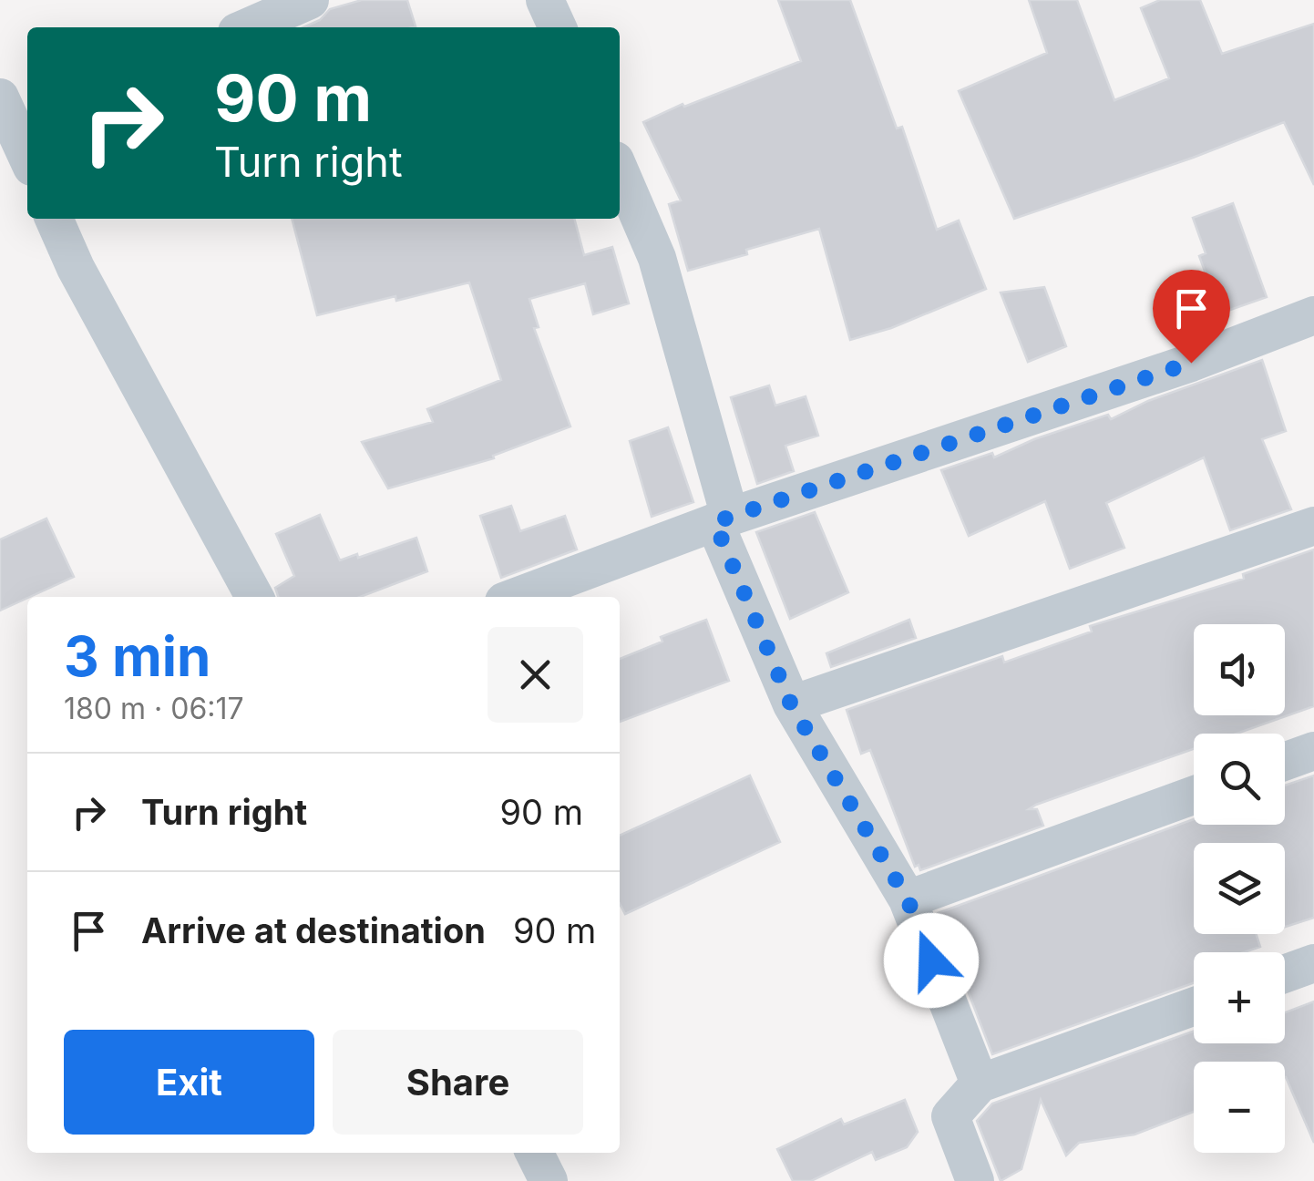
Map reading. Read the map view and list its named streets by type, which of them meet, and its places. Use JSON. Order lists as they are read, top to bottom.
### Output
{
  "page": {
    "turn": ["90 m", "Turn right"],
    "heading": ["3 min", "180 m · 06:17"],
    "map_buttons": ["+", "−"],
    "list": [
      {
        "name": "Turn right",
        "value": "90 m"
      },
      {
        "name": "Arrive at destination",
        "value": "90 m"
      }
    ],
    "buttons": ["Exit", "Share"]
  }
}
